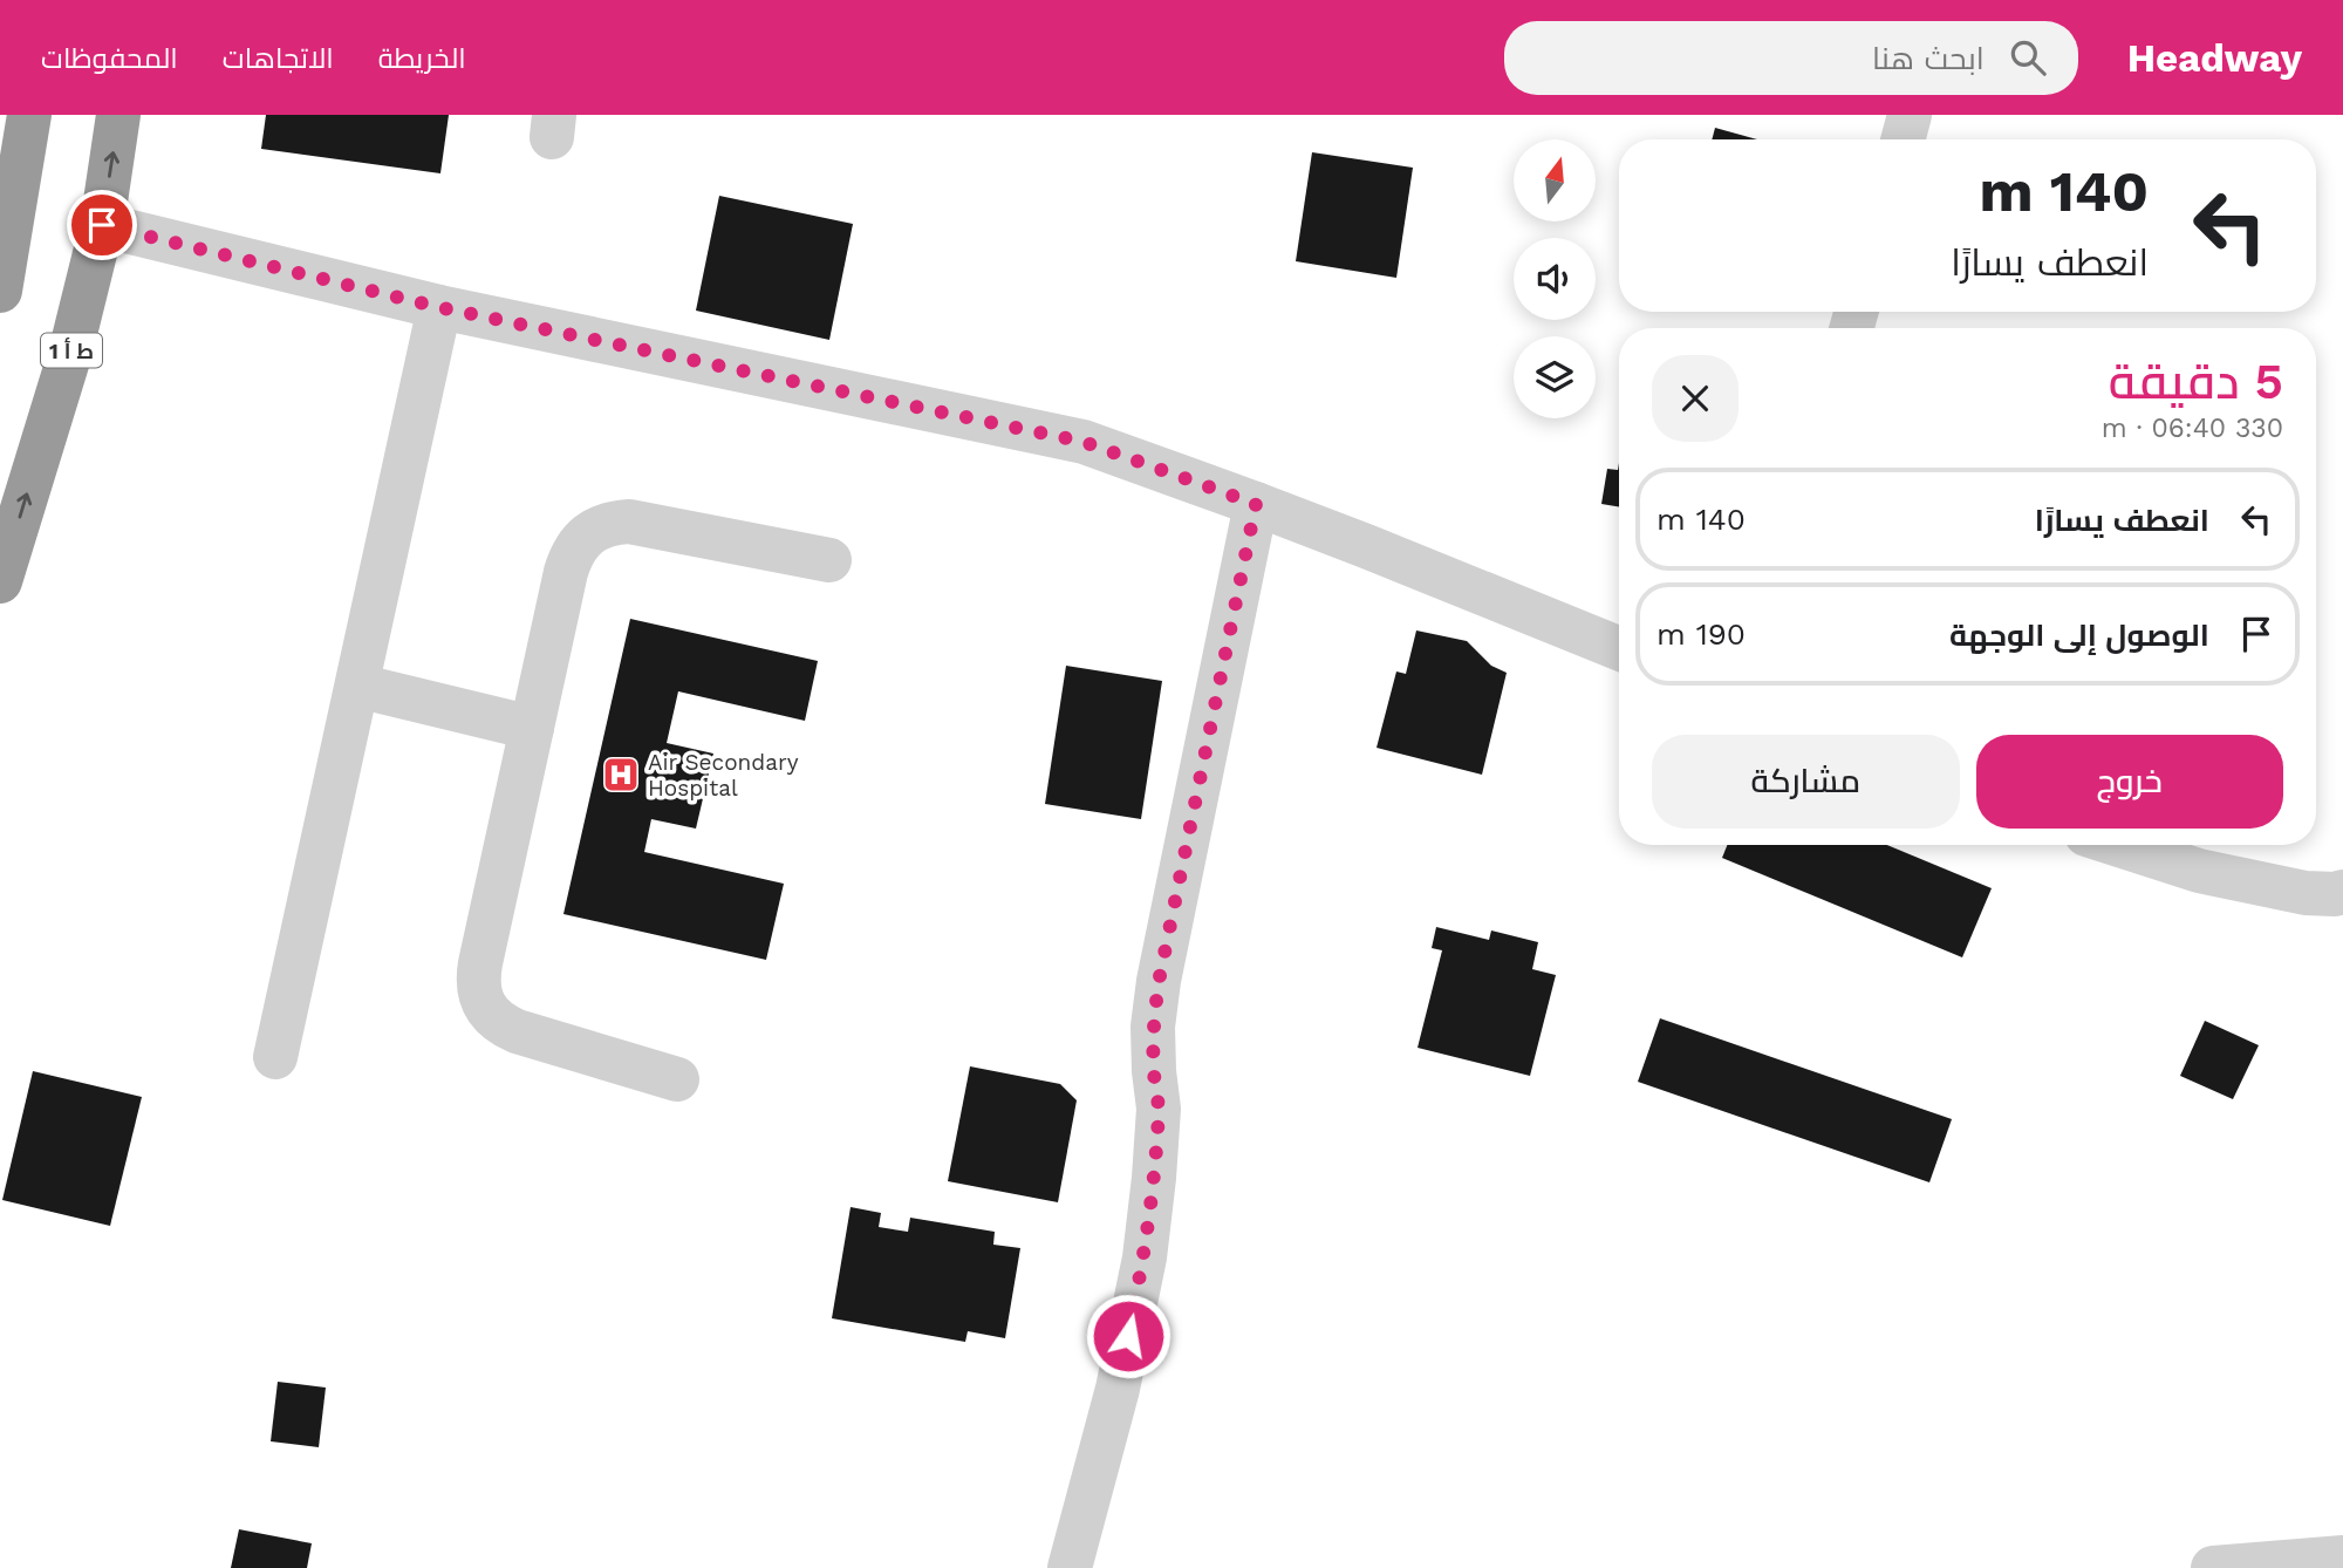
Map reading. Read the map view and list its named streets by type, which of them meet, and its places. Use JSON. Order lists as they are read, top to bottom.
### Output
{
  "streets": {
    "highway": ["ط أ 1"]
  },
  "places": {
    "hospital": ["Air Secondary Hospital"]
  },
  "north": "top",
  "page": {
    "header": "Headway",
    "search": "ابحث هنا",
    "nav": ["الخريطة", "الاتجاهات", "المحفوظات"],
    "turn": ["140 m", "انعطف يسارًا"],
    "heading": ["5 دقيقة", "330 m · 06:40"],
    "list": [
      {
        "name": "انعطف يسارًا",
        "value": "140 m"
      },
      {
        "name": "الوصول إلى الوجهة",
        "value": "190 m"
      }
    ],
    "buttons": ["خروج", "مشاركة"]
  }
}
